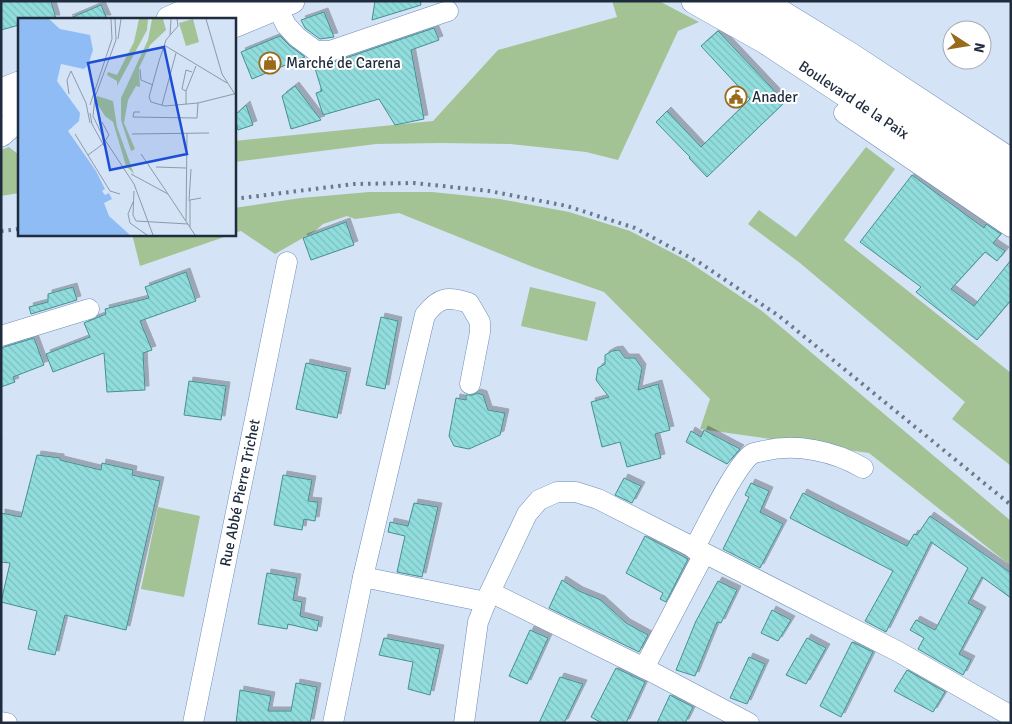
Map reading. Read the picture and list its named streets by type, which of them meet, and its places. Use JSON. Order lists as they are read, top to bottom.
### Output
{
  "streets": {
    "main road": ["Boulevard de la Paix"],
    "street": ["Rue Abbé Pierre Trichet"]
  },
  "places": {
    "shop": ["Marché de Carena"],
    "public building": ["Anader"]
  },
  "north": "right"
}
